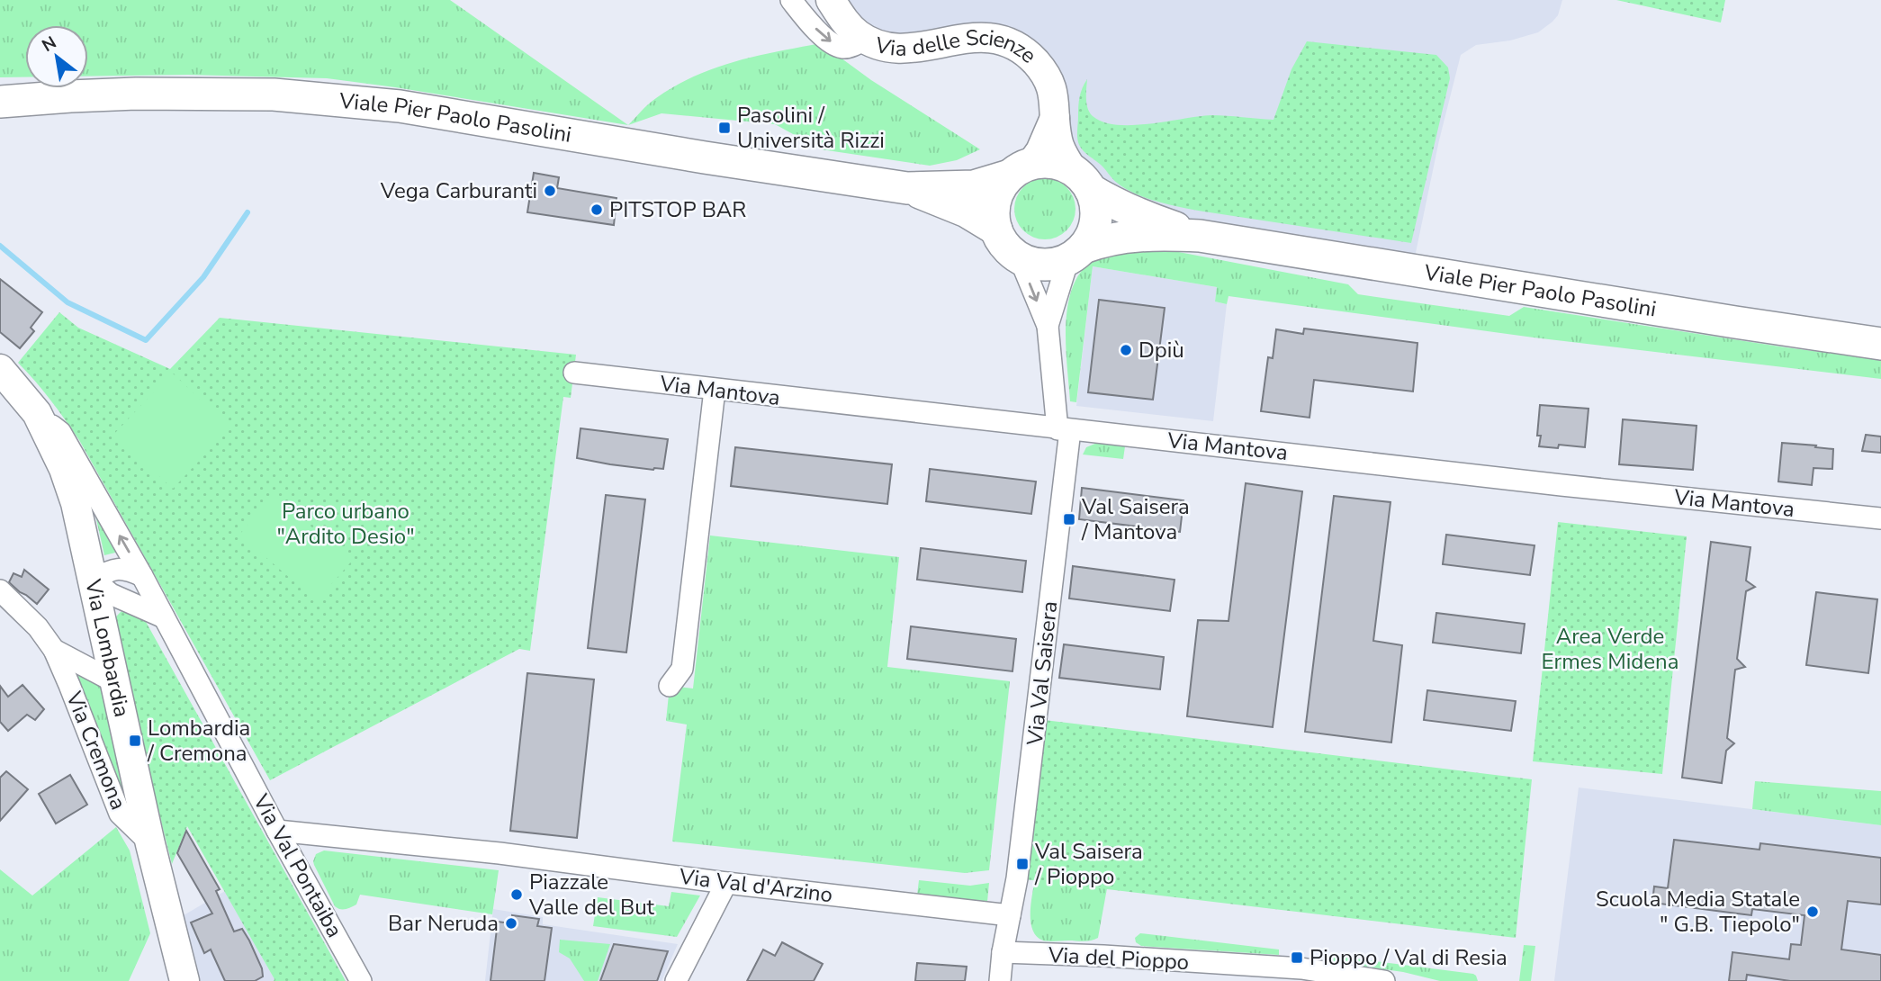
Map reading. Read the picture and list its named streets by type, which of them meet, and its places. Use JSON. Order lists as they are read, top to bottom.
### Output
{
  "streets": {
    "main road": ["Viale Pier Paolo Pasolini"],
    "street": [
      "Via delle Scienze",
      "Via Mantova",
      "Via Lombardia",
      "Via Val Saisera",
      "Via Cremona",
      "Via Val Pontaiba",
      "Via Val d'Arzino",
      "Via del Pioppo"
    ]
  },
  "crossings": [
    ["Via delle Scienze", "Viale Pier Paolo Pasolini"],
    ["Via Mantova", "Via Val Saisera"],
    ["Via Lombardia", "Via Cremona"],
    ["Via Lombardia", "Via Val Pontaiba"],
    ["Via Val Saisera", "Via Val d'Arzino"],
    ["Via Val Saisera", "Via del Pioppo"],
    ["Via Val Pontaiba", "Via Val d'Arzino"]
  ],
  "parks": ["Parco urbano \"Ardito Desio\"", "Area Verde Ermes Midena"],
  "places": {
    "transit": [
      "Pasolini / Università Rizzi",
      "Val Saisera / Mantova",
      "Lombardia / Cremona",
      "Val Saisera / Pioppo",
      "Pioppo / Val di Resia"
    ],
    "other": [
      "Vega Carburanti",
      "PITSTOP BAR",
      "Dpiù",
      "Piazzale Valle del But",
      "Scuola Media Statale \" G.B. Tiepolo\"",
      "Bar Neruda"
    ]
  },
  "north": "top left"
}
